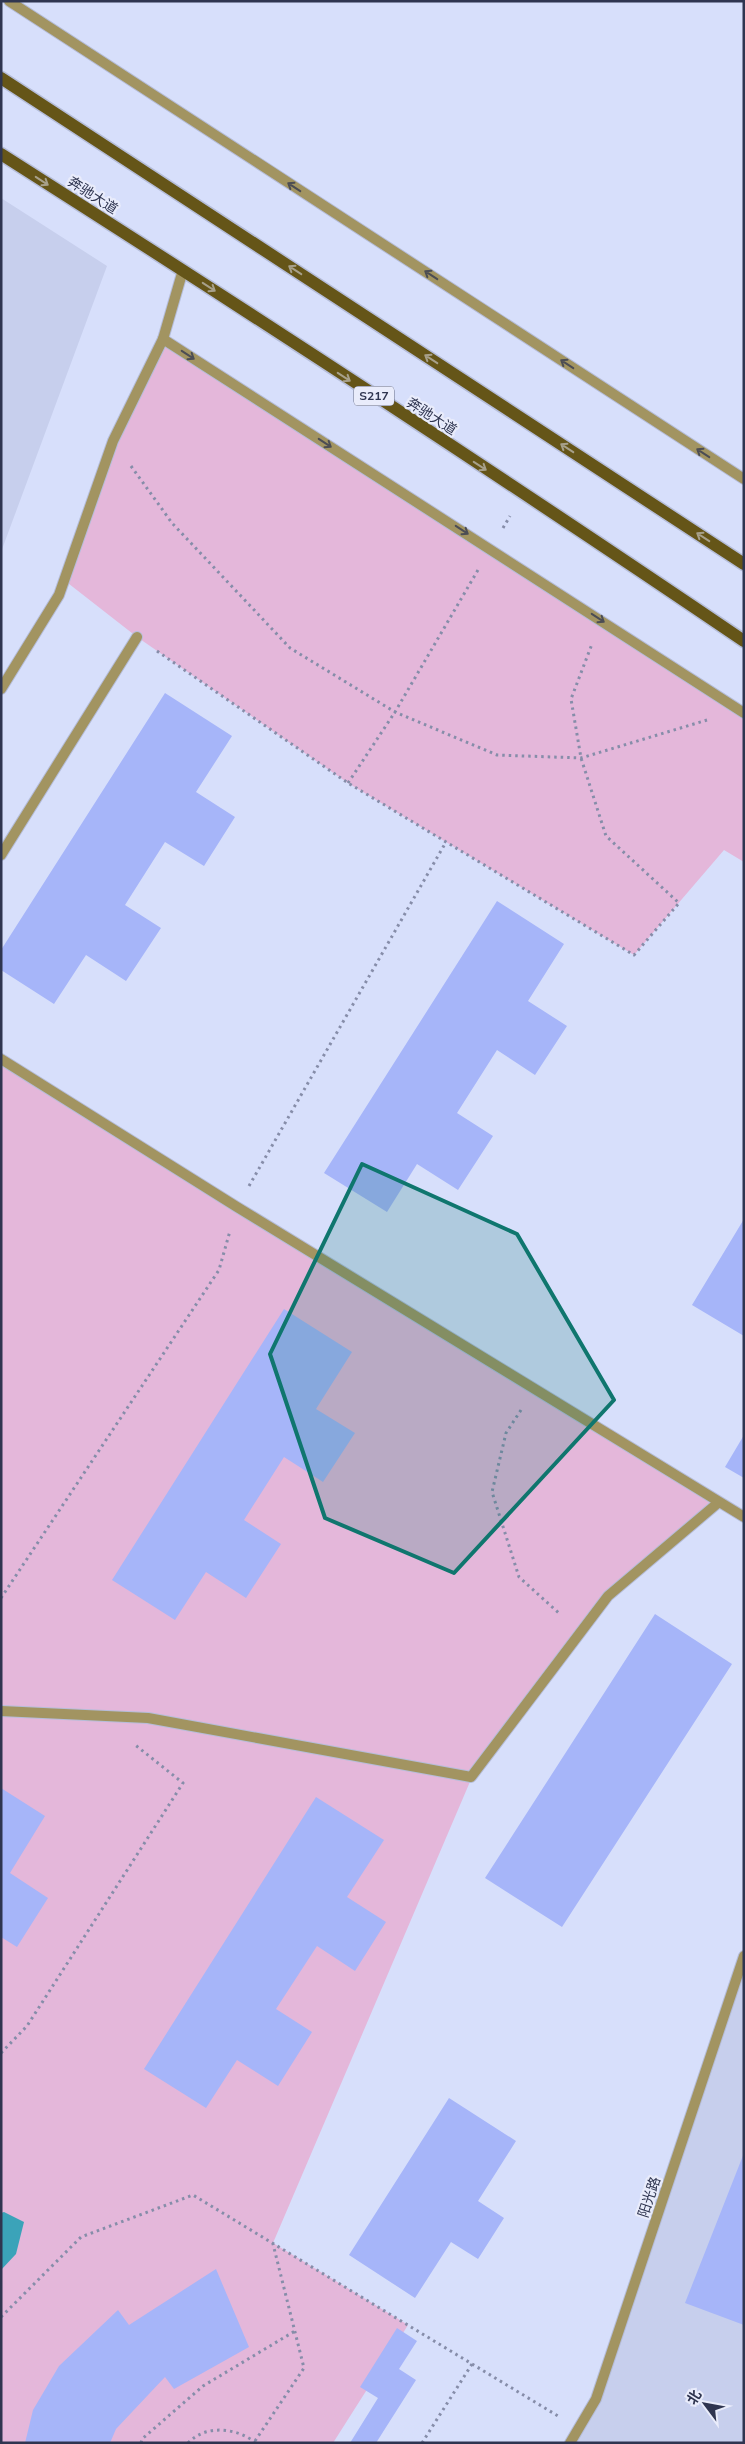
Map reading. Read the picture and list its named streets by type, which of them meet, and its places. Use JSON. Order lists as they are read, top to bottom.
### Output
{
  "streets": {
    "main road": ["奔驰大道", "S217"],
    "street": ["阳光路"]
  },
  "north": "top left"
}
